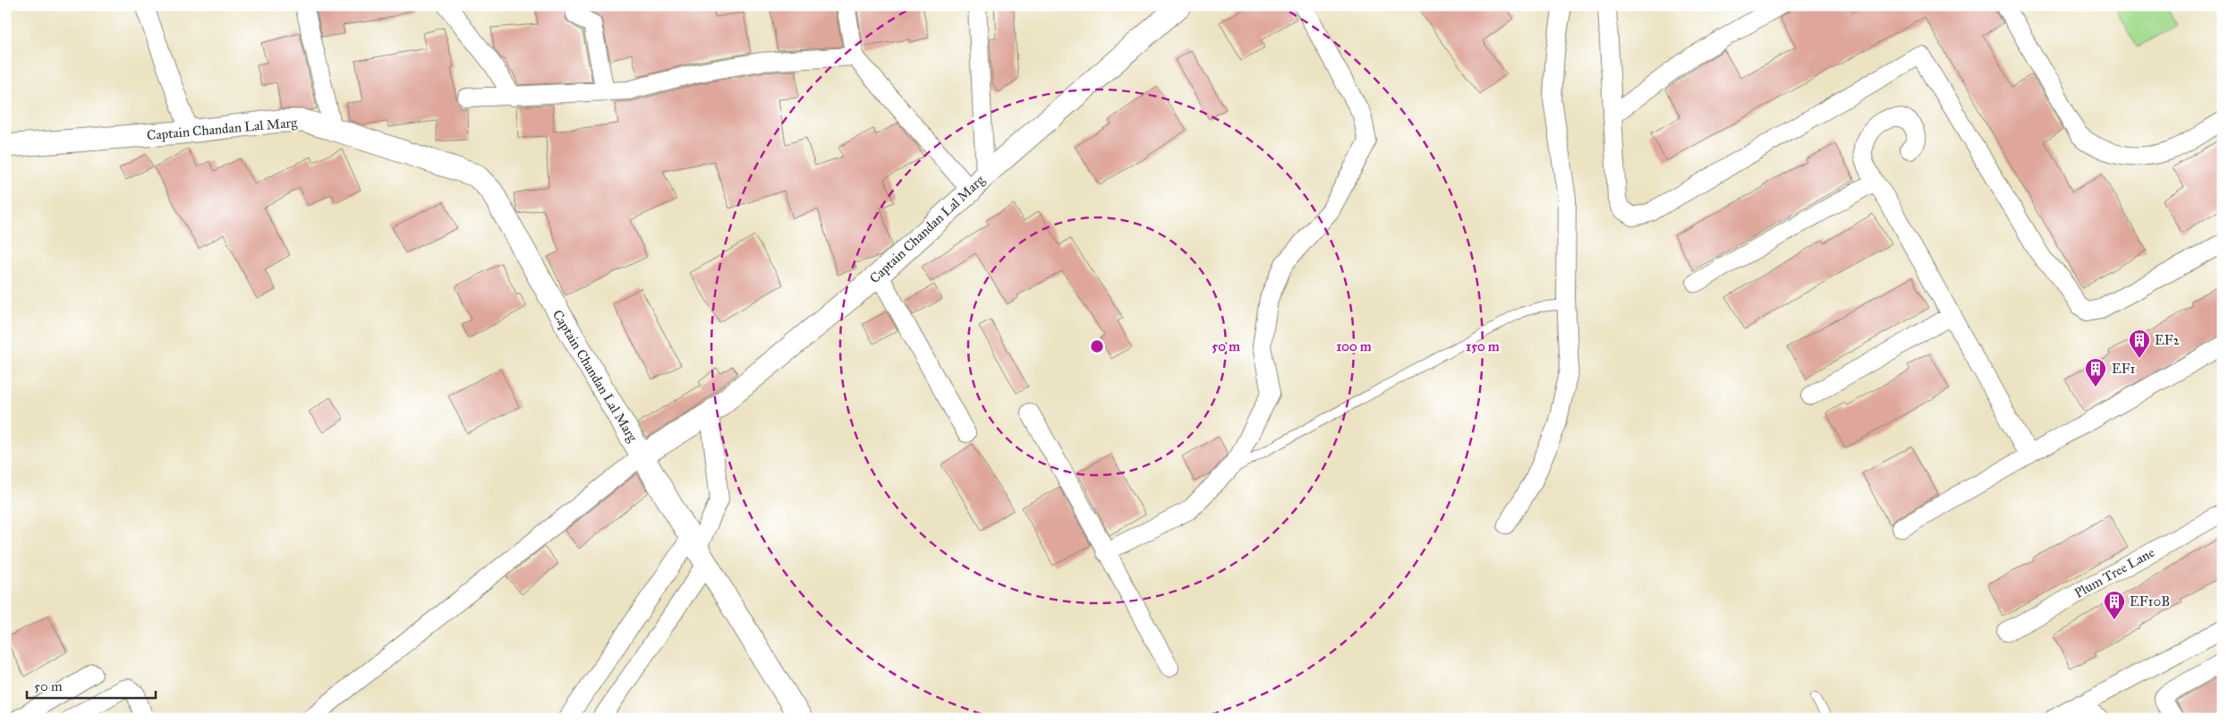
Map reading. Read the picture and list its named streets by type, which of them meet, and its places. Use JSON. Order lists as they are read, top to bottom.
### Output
{
  "streets": {
    "street": ["Captain Chandan Lal Marg", "Plum Tree Lane"]
  },
  "places": {
    "building": ["EF2", "EF1", "EF10B"]
  },
  "scale_bar": "50 m",
  "rings": ["50 m", "100 m", "150 m"]
}
